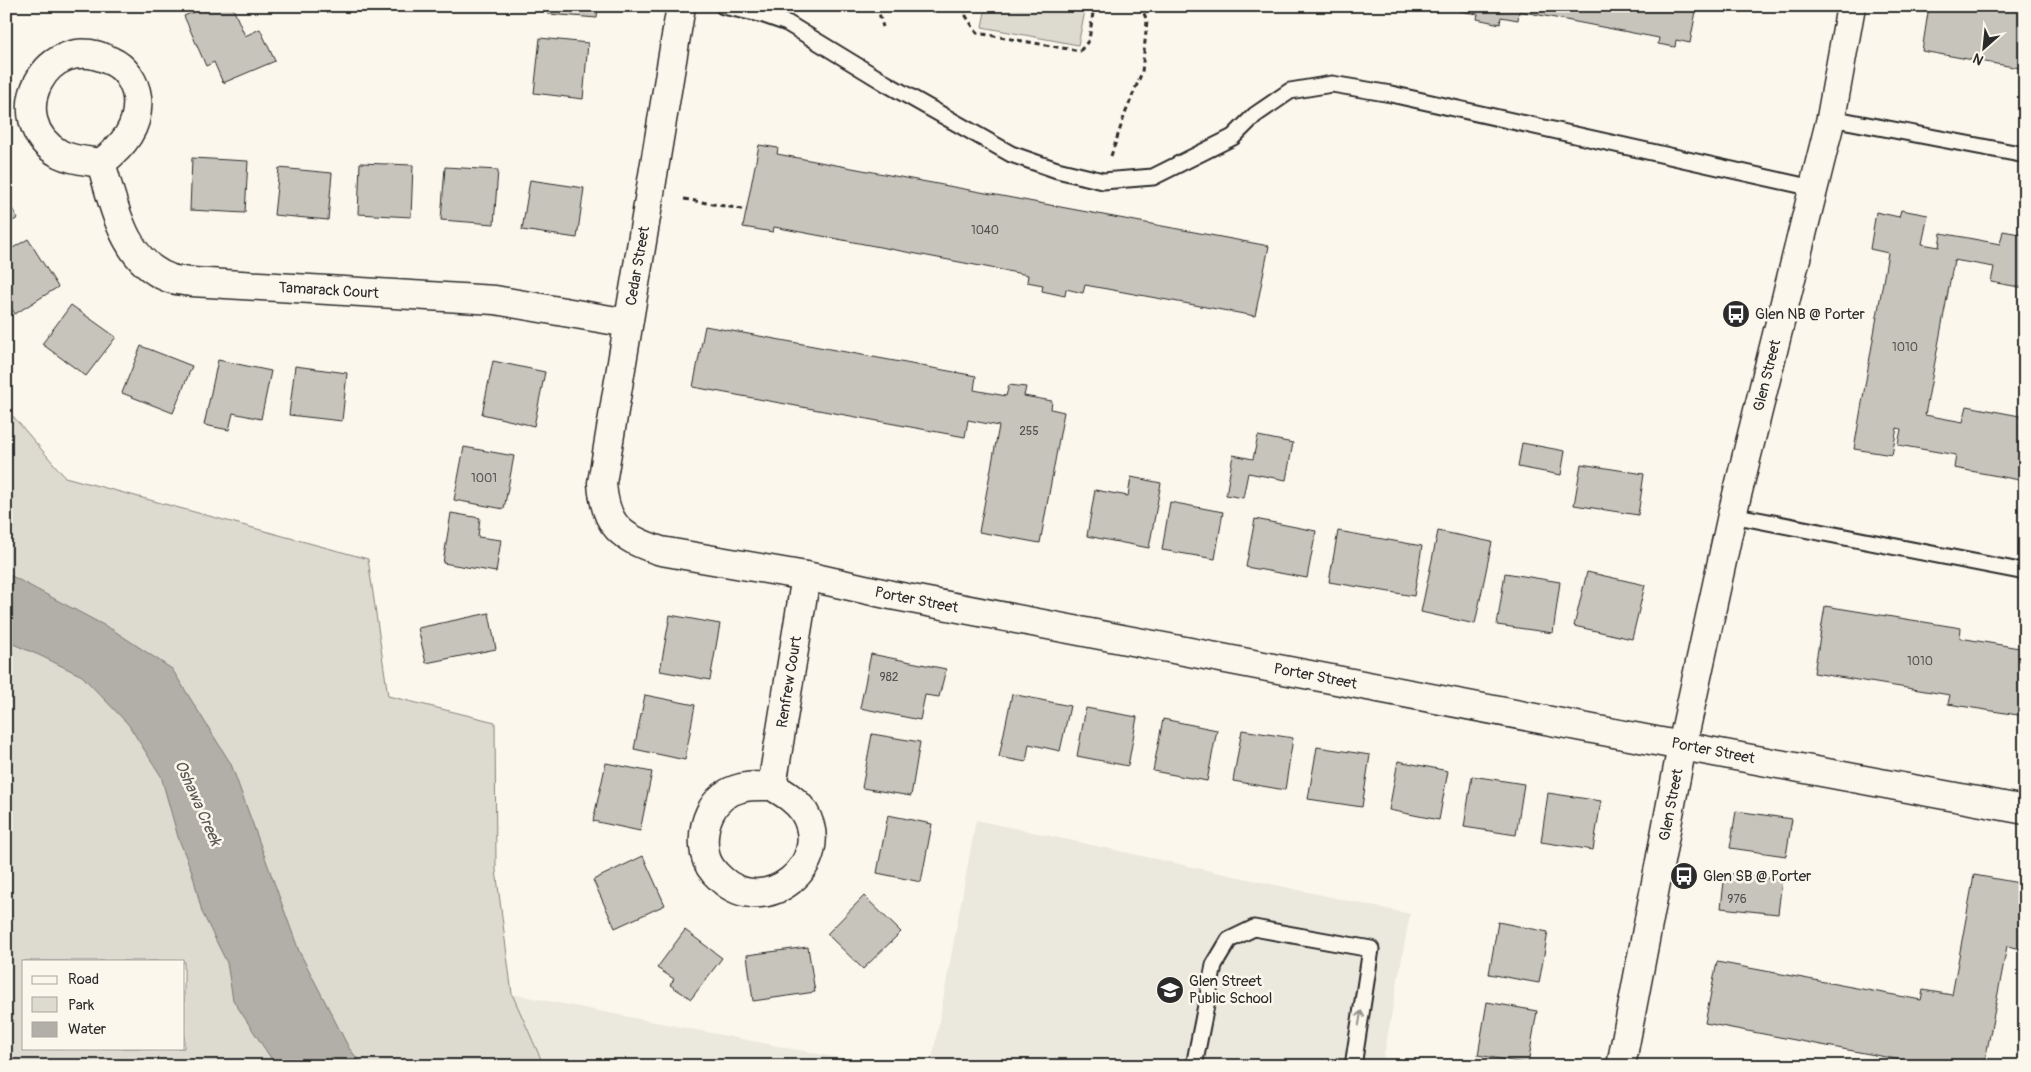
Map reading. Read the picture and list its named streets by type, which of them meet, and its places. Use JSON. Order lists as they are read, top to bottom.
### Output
{
  "streets": {
    "street": [
      "Cedar Street",
      "Tamarack Court",
      "Glen Street",
      "Porter Street",
      "Renfrew Court"
    ]
  },
  "crossings": [
    ["Cedar Street", "Tamarack Court"],
    ["Cedar Street", "Porter Street"],
    ["Glen Street", "Porter Street"],
    ["Porter Street", "Renfrew Court"]
  ],
  "water": ["Oshawa Creek"],
  "places": {
    "bus stop": ["Glen NB @ Porter", "Glen SB @ Porter"],
    "school or university": ["Glen Street Public School"]
  },
  "house_numbers": [
    "1040",
    "1010",
    "255",
    "1001",
    "1010",
    "982",
    "976"
  ],
  "legend": ["Road", "Park", "Water"],
  "north": "bottom left"
}
